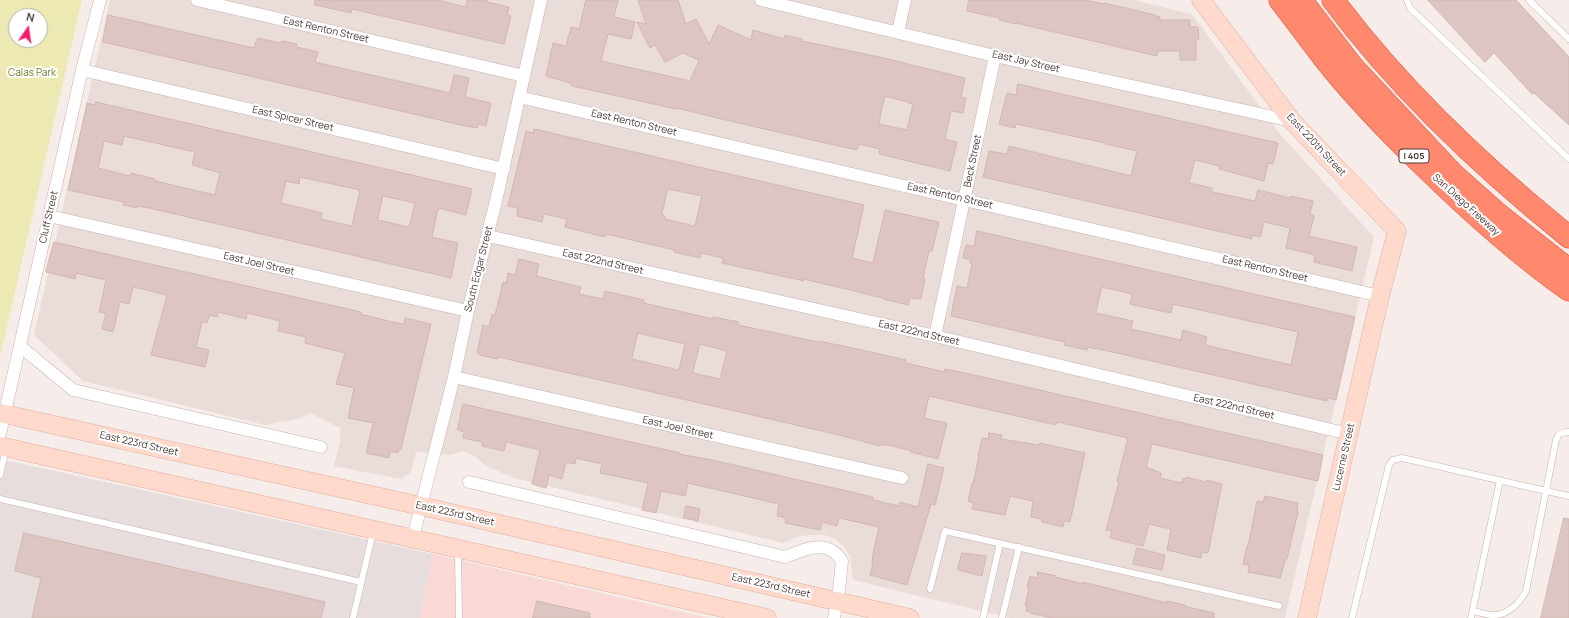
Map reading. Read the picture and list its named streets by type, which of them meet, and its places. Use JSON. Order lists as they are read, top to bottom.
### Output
{
  "streets": {
    "highway": ["I 405", "San Diego Freeway"],
    "main road": ["East 220th Street", "East 223rd Street", "Lucerne Street"],
    "street": [
      "East Renton Street",
      "East Jay Street",
      "East Spicer Street",
      "Beck Street",
      "Cluff Street",
      "East 222nd Street",
      "East Joel Street",
      "South Edgar Street"
    ]
  },
  "crossings": [
    ["East Renton Street", "East 220th Street"],
    ["East Renton Street", "Beck Street"],
    ["East Renton Street", "South Edgar Street"],
    ["East Renton Street", "Lucerne Street"],
    ["East Jay Street", "East 220th Street"],
    ["East Jay Street", "Beck Street"],
    ["East Spicer Street", "Cluff Street"],
    ["East Spicer Street", "South Edgar Street"],
    ["East 220th Street", "Lucerne Street"],
    ["Beck Street", "East 222nd Street"],
    ["Cluff Street", "East Joel Street"],
    ["Cluff Street", "East 223rd Street"],
    ["East 222nd Street", "South Edgar Street"],
    ["East 222nd Street", "Lucerne Street"],
    ["East Joel Street", "South Edgar Street"],
    ["South Edgar Street", "East 223rd Street"]
  ],
  "parks": ["Calas Park"],
  "north": "top"
}
